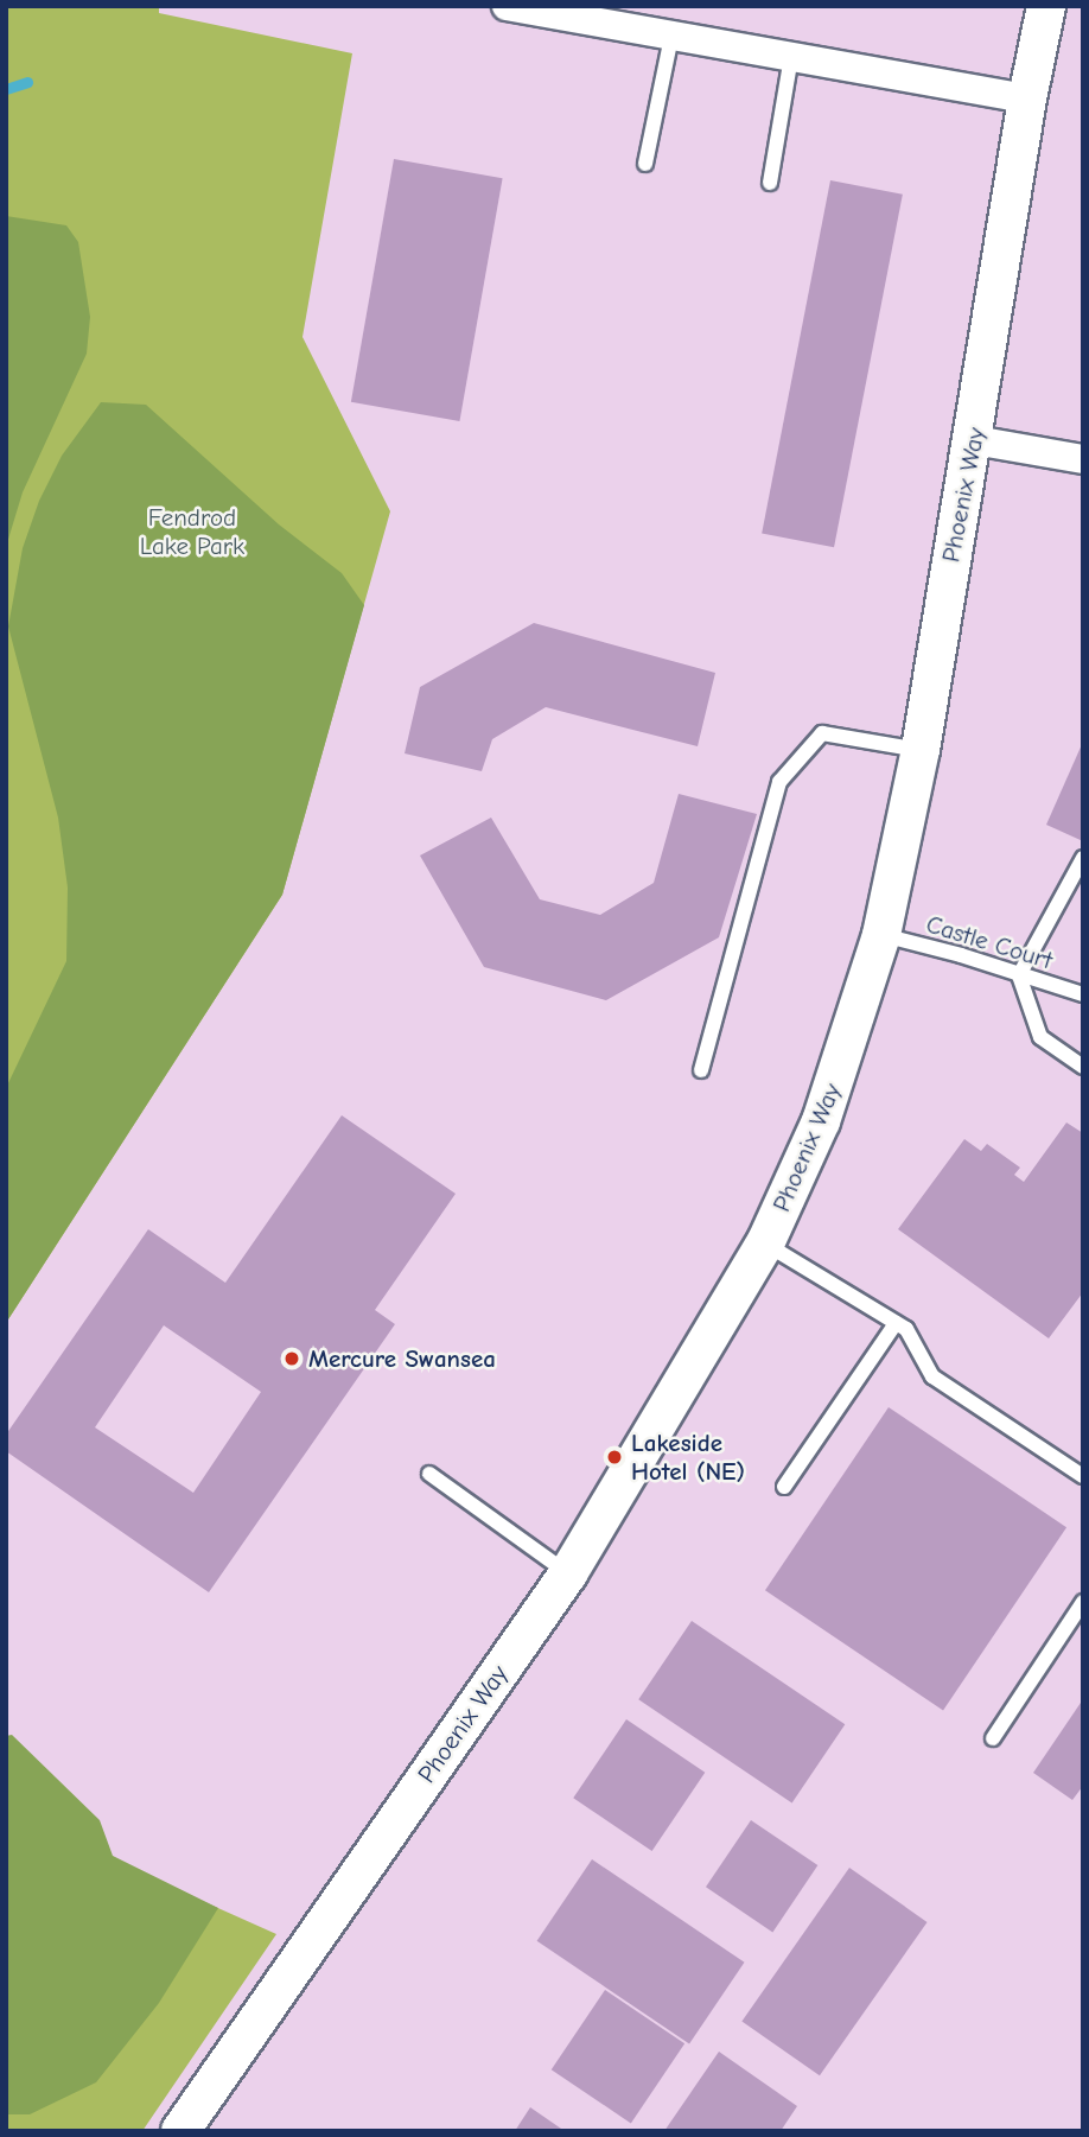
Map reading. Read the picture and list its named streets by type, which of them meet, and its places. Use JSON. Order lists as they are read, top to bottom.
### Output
{
  "streets": {
    "street": ["Phoenix Way"],
    "lane": ["Castle Court"]
  },
  "crossings": [
    ["Phoenix Way", "Castle Court"]
  ],
  "parks": ["Fendrod Lake Park"],
  "places": ["Mercure Swansea", "Lakeside Hotel (NE)"]
}
